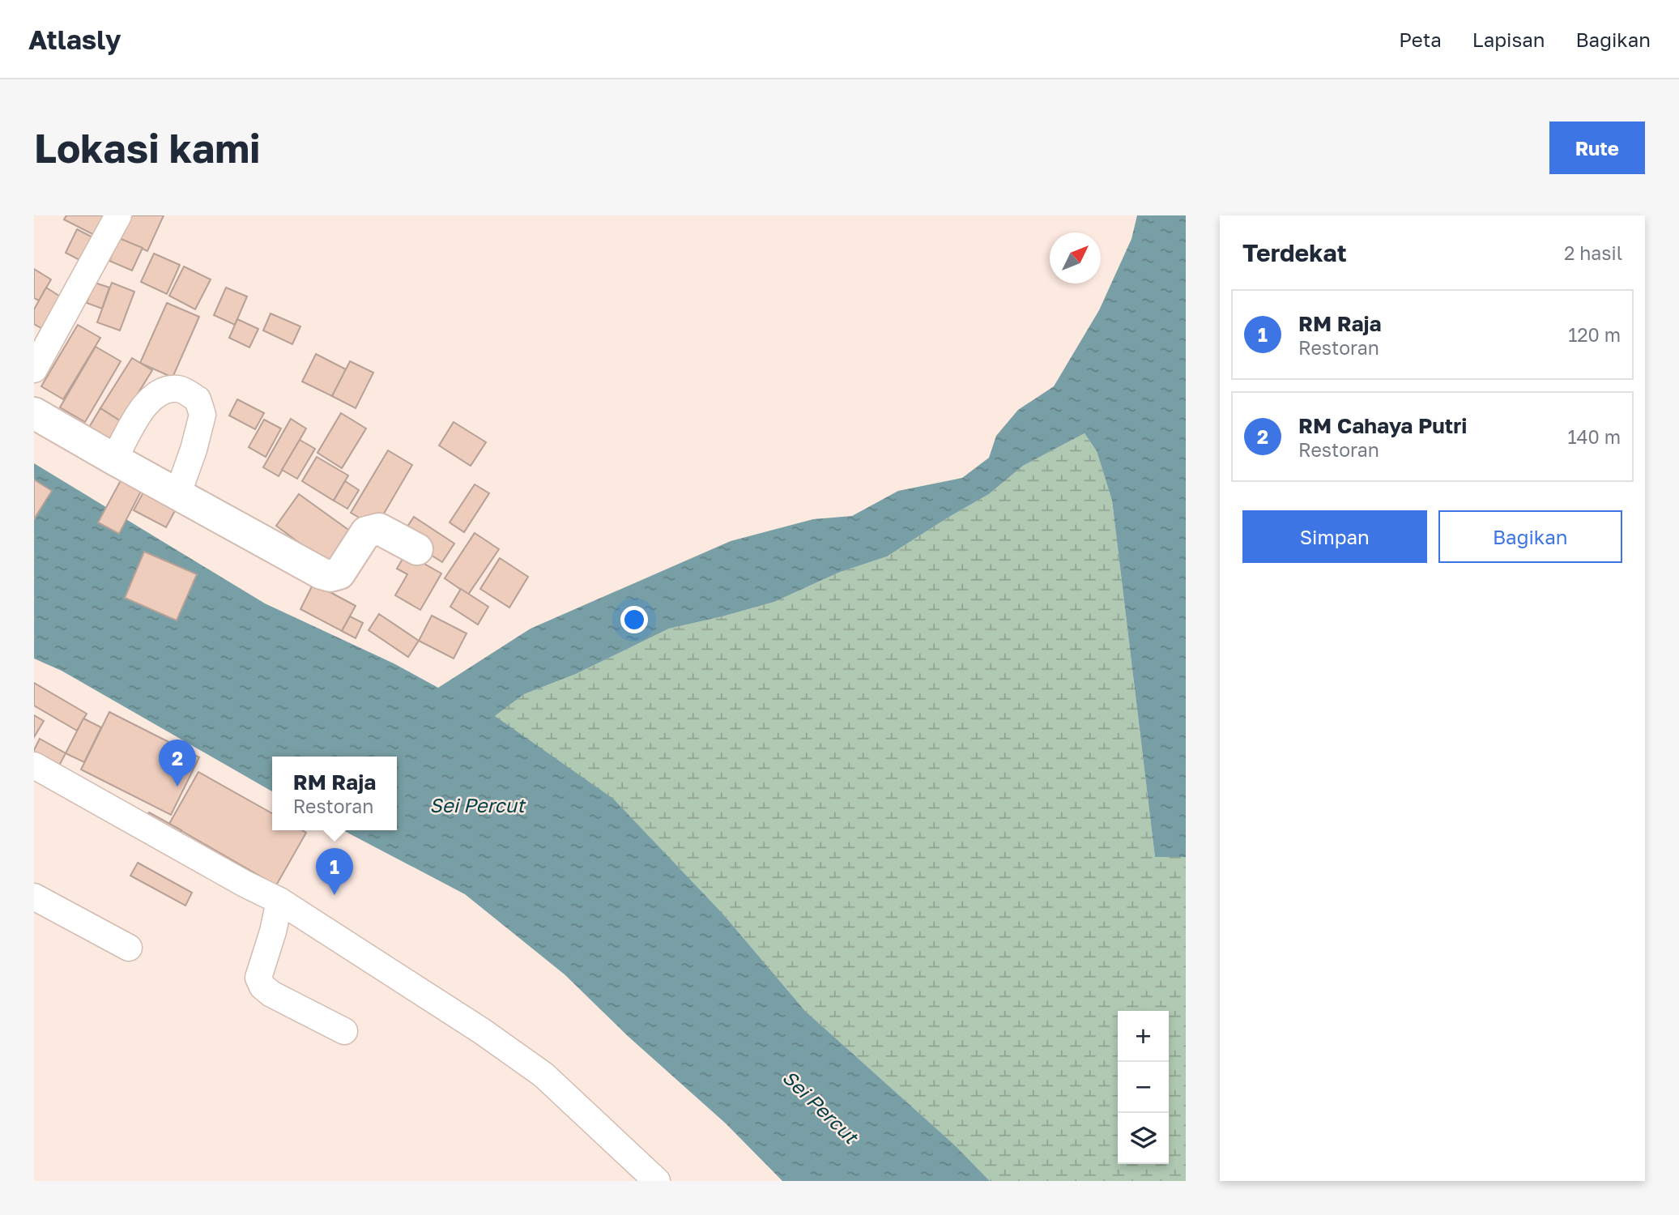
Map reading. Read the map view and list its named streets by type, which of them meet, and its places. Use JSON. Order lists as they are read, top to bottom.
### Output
{
  "water": ["Sei Percut"],
  "north": "top right",
  "page": {
    "header": "Atlasly",
    "nav": ["Peta", "Lapisan", "Bagikan"],
    "buttons": [
      "Rute",
      ["Simpan", "Bagikan"]
    ],
    "title": "Lokasi kami",
    "heading": ["Terdekat", "2 hasil"],
    "list": [
      {
        "mark": "1",
        "name": "RM Raja",
        "note": "Restoran",
        "value": "120 m"
      },
      {
        "mark": "2",
        "name": "RM Cahaya Putri",
        "note": "Restoran",
        "value": "140 m"
      }
    ],
    "pins": ["2", "1"],
    "popup": ["RM Raja", "Restoran"],
    "map_buttons": ["+", "−"]
  }
}
